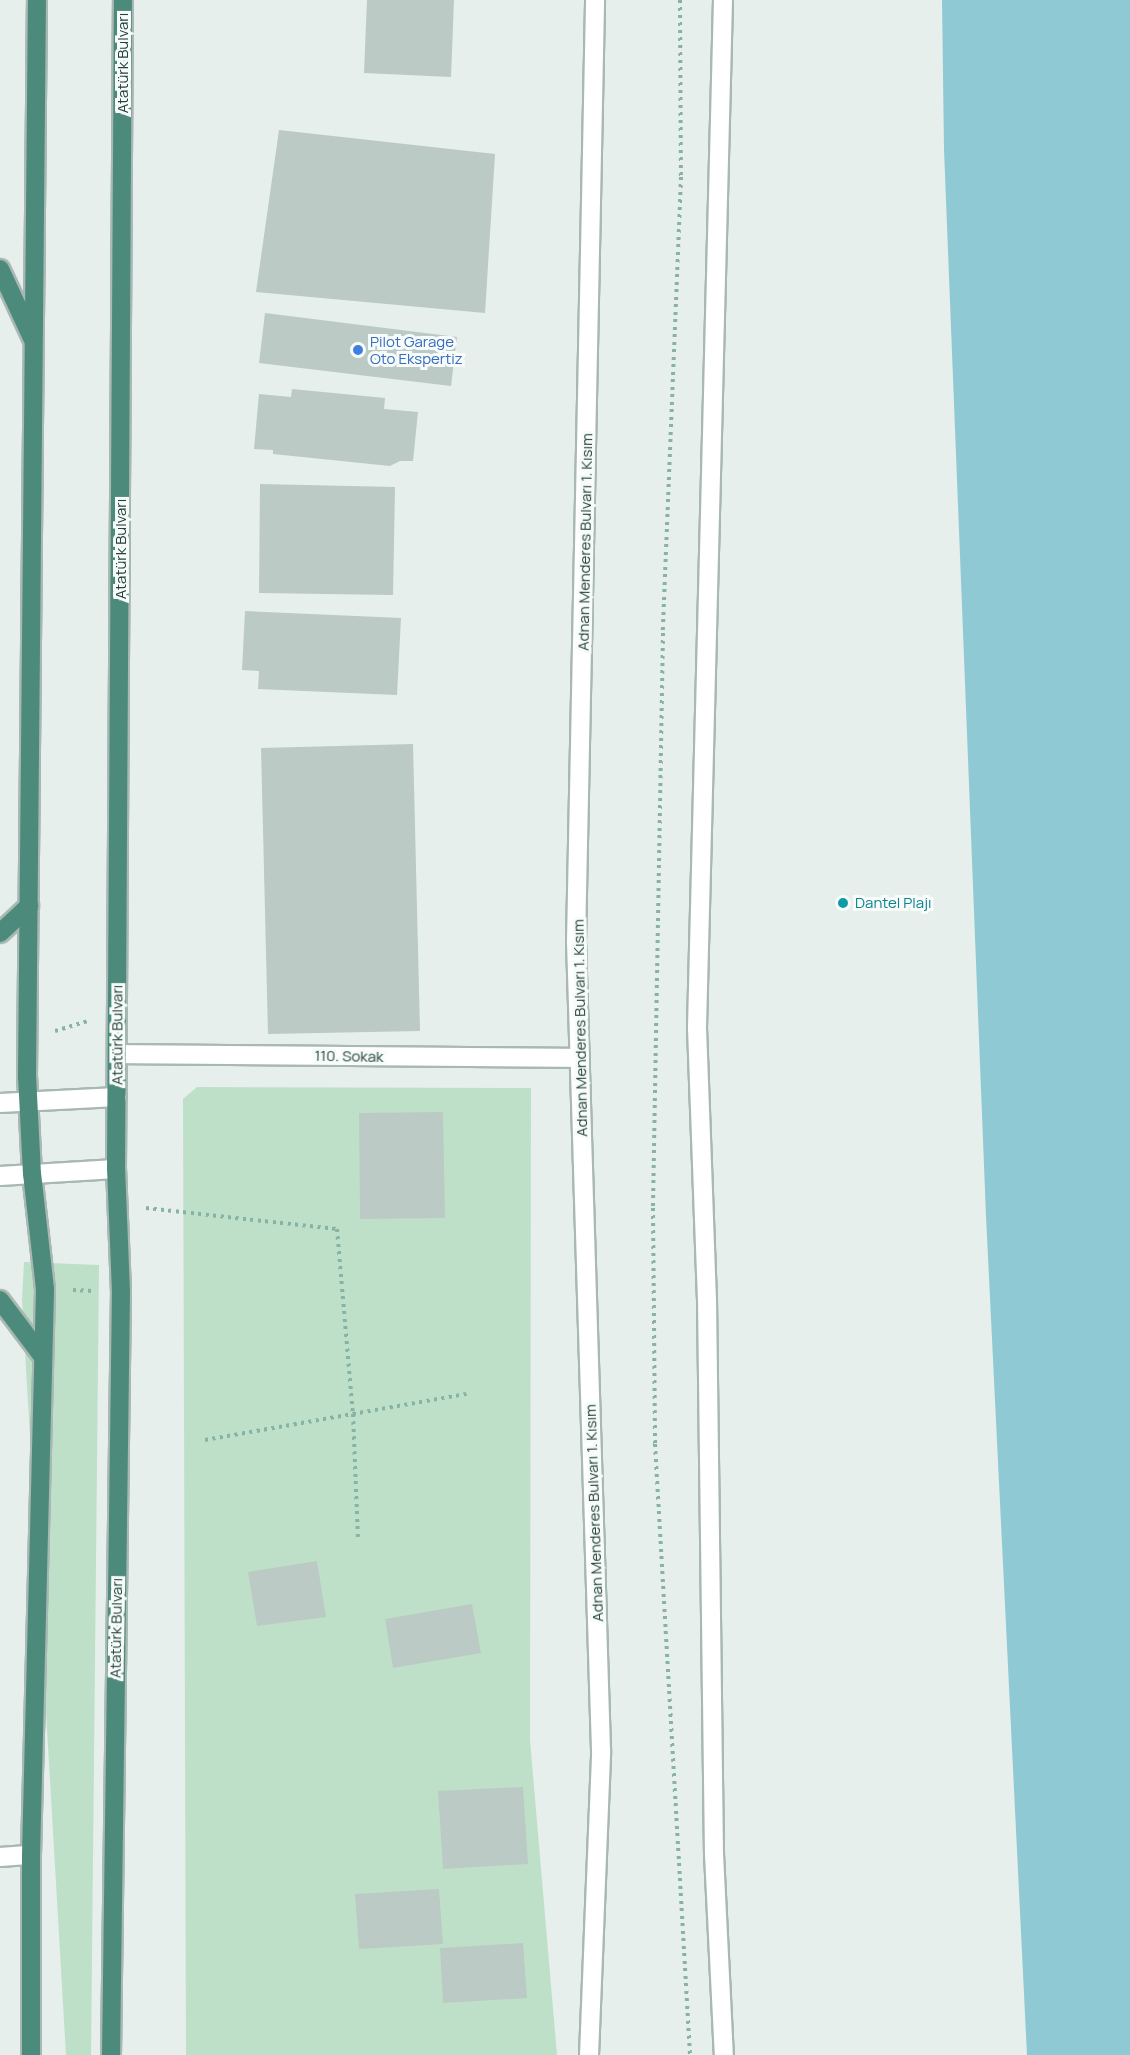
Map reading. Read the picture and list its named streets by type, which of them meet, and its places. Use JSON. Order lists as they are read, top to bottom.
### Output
{
  "streets": {
    "highway": ["Atatürk Bulvarı"],
    "street": ["Adnan Menderes Bulvarı 1. Kısım", "110. Sokak"]
  },
  "crossings": [
    ["Atatürk Bulvarı", "110. Sokak"],
    ["Adnan Menderes Bulvarı 1. Kısım", "110. Sokak"]
  ],
  "places": ["Pilot Garage Oto Ekspertiz", "Dantel Plajı"]
}
